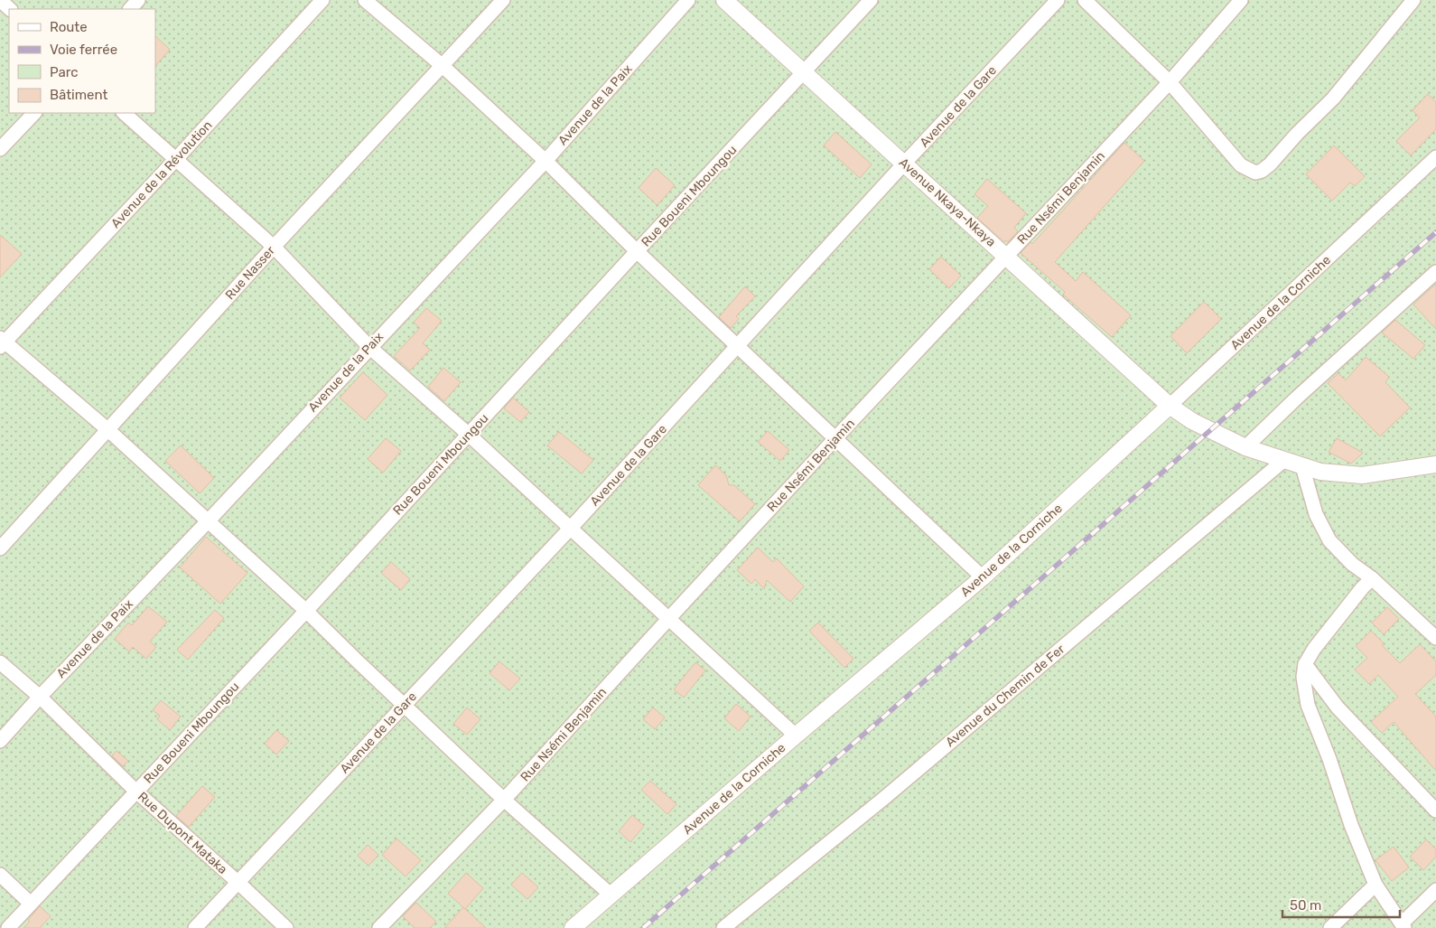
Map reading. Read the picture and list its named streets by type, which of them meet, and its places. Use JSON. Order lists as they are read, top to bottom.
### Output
{
  "streets": {
    "street": [
      "Avenue de la Paix",
      "Avenue de la Gare",
      "Avenue de la Révolution",
      "Rue Boueni Mboungou",
      "Rue Nsémi Benjamin",
      "Avenue Nkaya-Nkaya",
      "Rue Nasser",
      "Avenue de la Corniche",
      "Avenue du Chemin de Fer",
      "Rue Dupont Mataka"
    ]
  },
  "crossings": [
    ["Avenue de la Paix", "Rue Dupont Mataka"],
    ["Avenue de la Gare", "Avenue Nkaya-Nkaya"],
    ["Avenue de la Gare", "Rue Dupont Mataka"],
    ["Rue Boueni Mboungou", "Avenue Nkaya-Nkaya"],
    ["Rue Boueni Mboungou", "Rue Dupont Mataka"],
    ["Rue Nsémi Benjamin", "Avenue Nkaya-Nkaya"],
    ["Avenue Nkaya-Nkaya", "Avenue de la Corniche"],
    ["Avenue Nkaya-Nkaya", "Avenue du Chemin de Fer"]
  ],
  "legend": [
    "Route",
    "Voie ferrée",
    "Parc",
    "Bâtiment"
  ],
  "scale_bar": "50 m"
}
